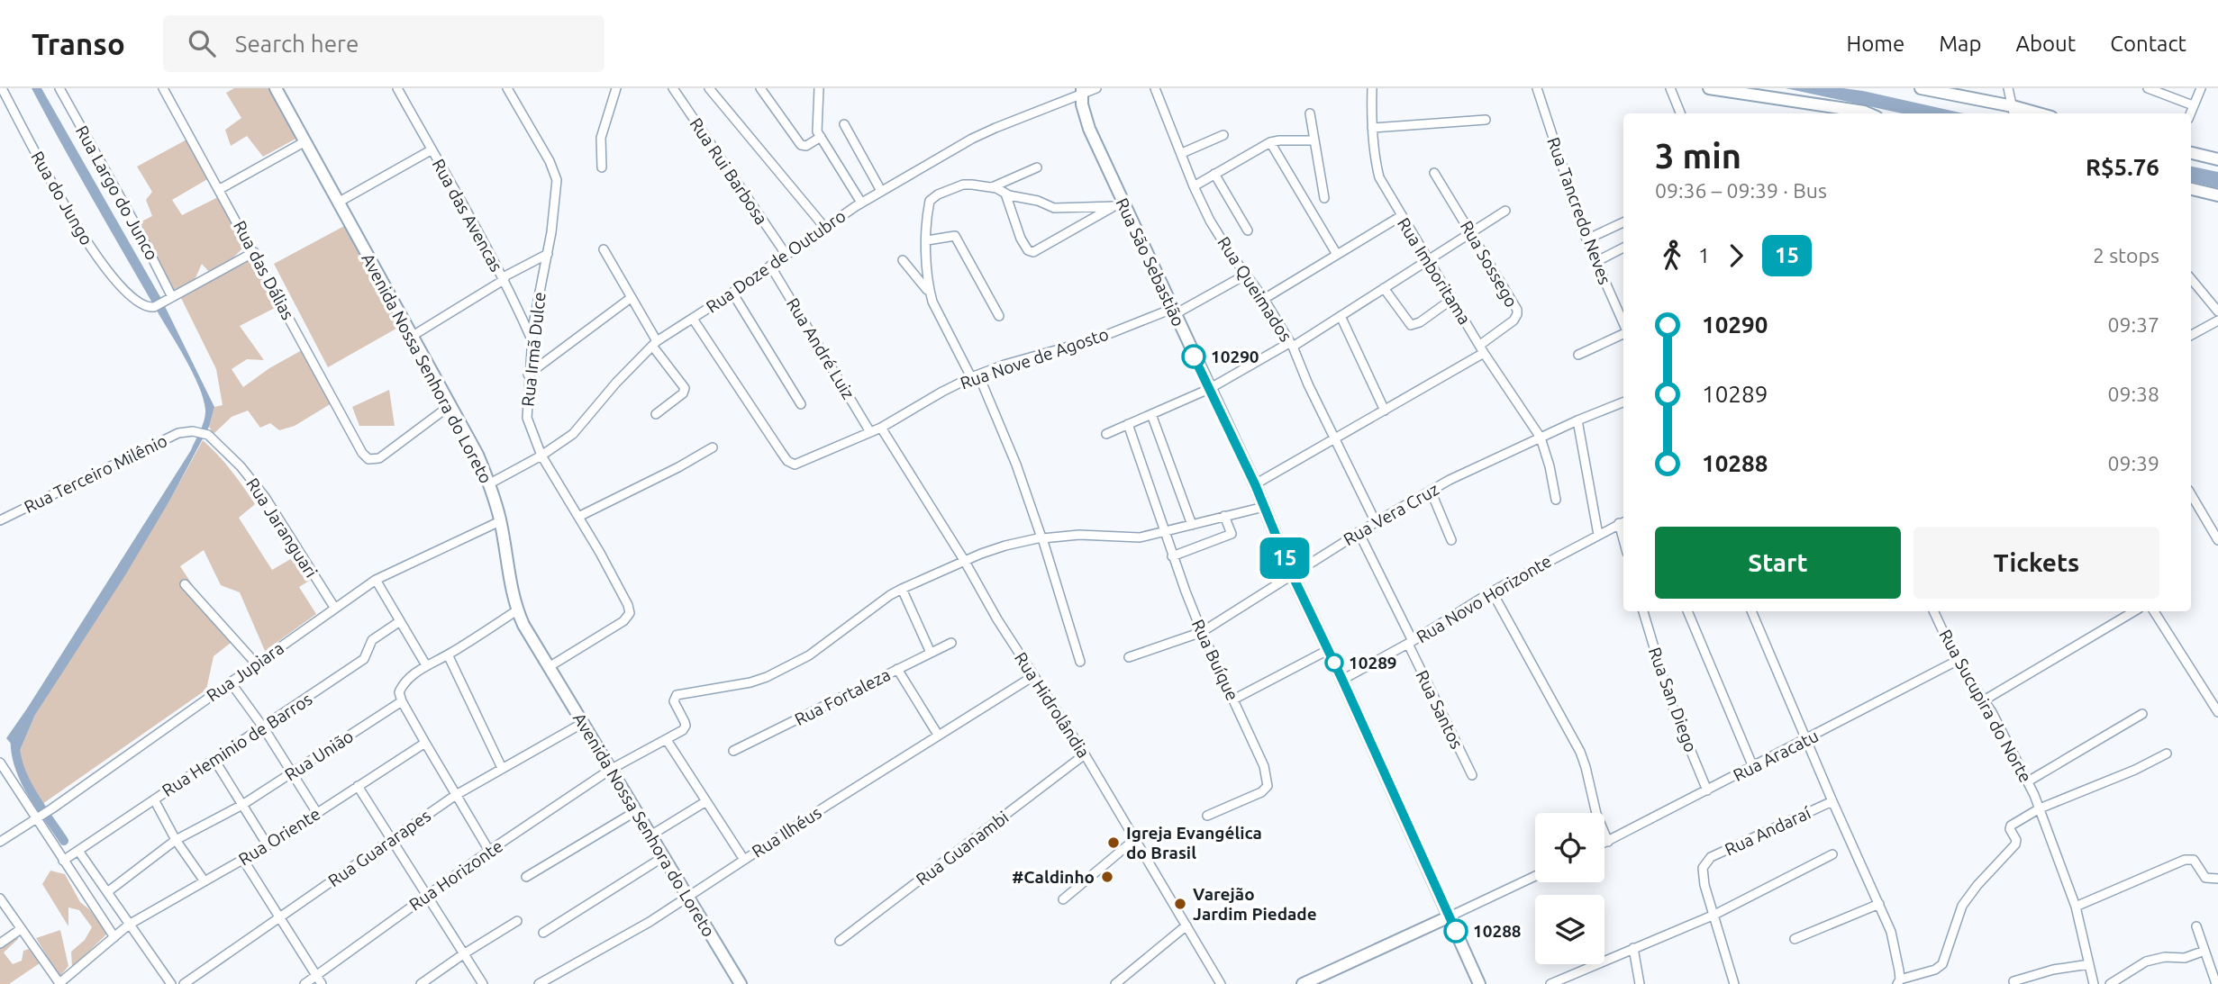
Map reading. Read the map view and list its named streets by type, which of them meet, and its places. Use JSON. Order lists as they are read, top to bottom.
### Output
{
  "streets": {
    "street": [
      "Rua Rui Barbosa",
      "Rua Largo do Junco",
      "Rua do Jungo",
      "Rua Tancredo Neves",
      "Rua das Avencas",
      "Rua Doze de Outubro",
      "Rua São Sebastião",
      "Rua Sossego",
      "Rua das Dálias",
      "Rua Imboritama",
      "Rua Queimados",
      "Rua André Luiz",
      "Rua Irmã Dulce",
      "Rua Nove de Agosto",
      "Avenida Nossa Senhora do Loreto",
      "Rua Terceiro Milênio",
      "Rua Vera Cruz",
      "Rua Jaranguari",
      "Rua Novo Horizonte",
      "Rua Buíque",
      "Rua Jupiara",
      "Rua Fortaleza",
      "Rua San Diego",
      "Rua Hidrolândia",
      "Rua Sucupira do Norte",
      "Rua Santos",
      "Rua Heminio de Barros",
      "Rua União",
      "Rua Aracatu",
      "Rua Andaraí",
      "Rua Ilhéus",
      "Rua Oriente",
      "Rua Guararapes",
      "Rua Guanambi",
      "Rua Horizonte"
    ]
  },
  "crossings": [
    ["Rua Rui Barbosa", "Rua Doze de Outubro"],
    ["Rua Largo do Junco", "Rua do Jungo"],
    ["Rua das Avencas", "Rua Irmã Dulce"],
    ["Rua Doze de Outubro", "Rua São Sebastião"],
    ["Rua Doze de Outubro", "Rua André Luiz"],
    ["Rua Doze de Outubro", "Rua Irmã Dulce"],
    ["Rua Doze de Outubro", "Rua Nove de Agosto"],
    ["Rua Doze de Outubro", "Avenida Nossa Senhora do Loreto"],
    ["Rua São Sebastião", "Rua Nove de Agosto"],
    ["Rua São Sebastião", "Rua Vera Cruz"],
    ["Rua São Sebastião", "Rua Novo Horizonte"],
    ["Rua Sossego", "Rua Imboritama"],
    ["Rua das Dálias", "Avenida Nossa Senhora do Loreto"],
    ["Rua Imboritama", "Rua Vera Cruz"],
    ["Rua Queimados", "Rua Nove de Agosto"],
    ["Rua Queimados", "Rua Vera Cruz"],
    ["Rua André Luiz", "Rua Nove de Agosto"],
    ["Rua Irmã Dulce", "Avenida Nossa Senhora do Loreto"],
    ["Rua Nove de Agosto", "Rua Hidrolândia"],
    ["Avenida Nossa Senhora do Loreto", "Rua Jupiara"],
    ["Avenida Nossa Senhora do Loreto", "Rua Ilhéus"],
    ["Avenida Nossa Senhora do Loreto", "Rua Guararapes"],
    ["Avenida Nossa Senhora do Loreto", "Rua Horizonte"],
    ["Rua Terceiro Milênio", "Rua Jaranguari"],
    ["Rua Vera Cruz", "Rua Buíque"],
    ["Rua Vera Cruz", "Rua Santos"],
    ["Rua Jaranguari", "Rua Jupiara"],
    ["Rua Novo Horizonte", "Rua Santos"],
    ["Rua San Diego", "Rua Aracatu"],
    ["Rua Hidrolândia", "Rua Ilhéus"],
    ["Rua Hidrolândia", "Rua Guanambi"],
    ["Rua Sucupira do Norte", "Rua Aracatu"]
  ],
  "places": [
    "10290",
    "10289",
    "Igreja Evangélica do Brasil",
    "#Caldinho",
    "Varejão Jardim Piedade",
    "10288"
  ],
  "lines": ["bus line 15"],
  "page": {
    "header": "Transo",
    "search": "Search here",
    "nav": [
      "Home",
      "Map",
      "About",
      "Contact"
    ],
    "on_map": "15",
    "heading": ["3 min", "09:36 – 09:39 · Bus", "R$5.76"],
    "legs": ["1", "15", "2 stops"],
    "list": [
      {
        "name": "10290",
        "value": "09:37"
      },
      {
        "name": "10289",
        "value": "09:38"
      },
      {
        "name": "10288",
        "value": "09:39"
      }
    ],
    "buttons": ["Start", "Tickets"]
  }
}
